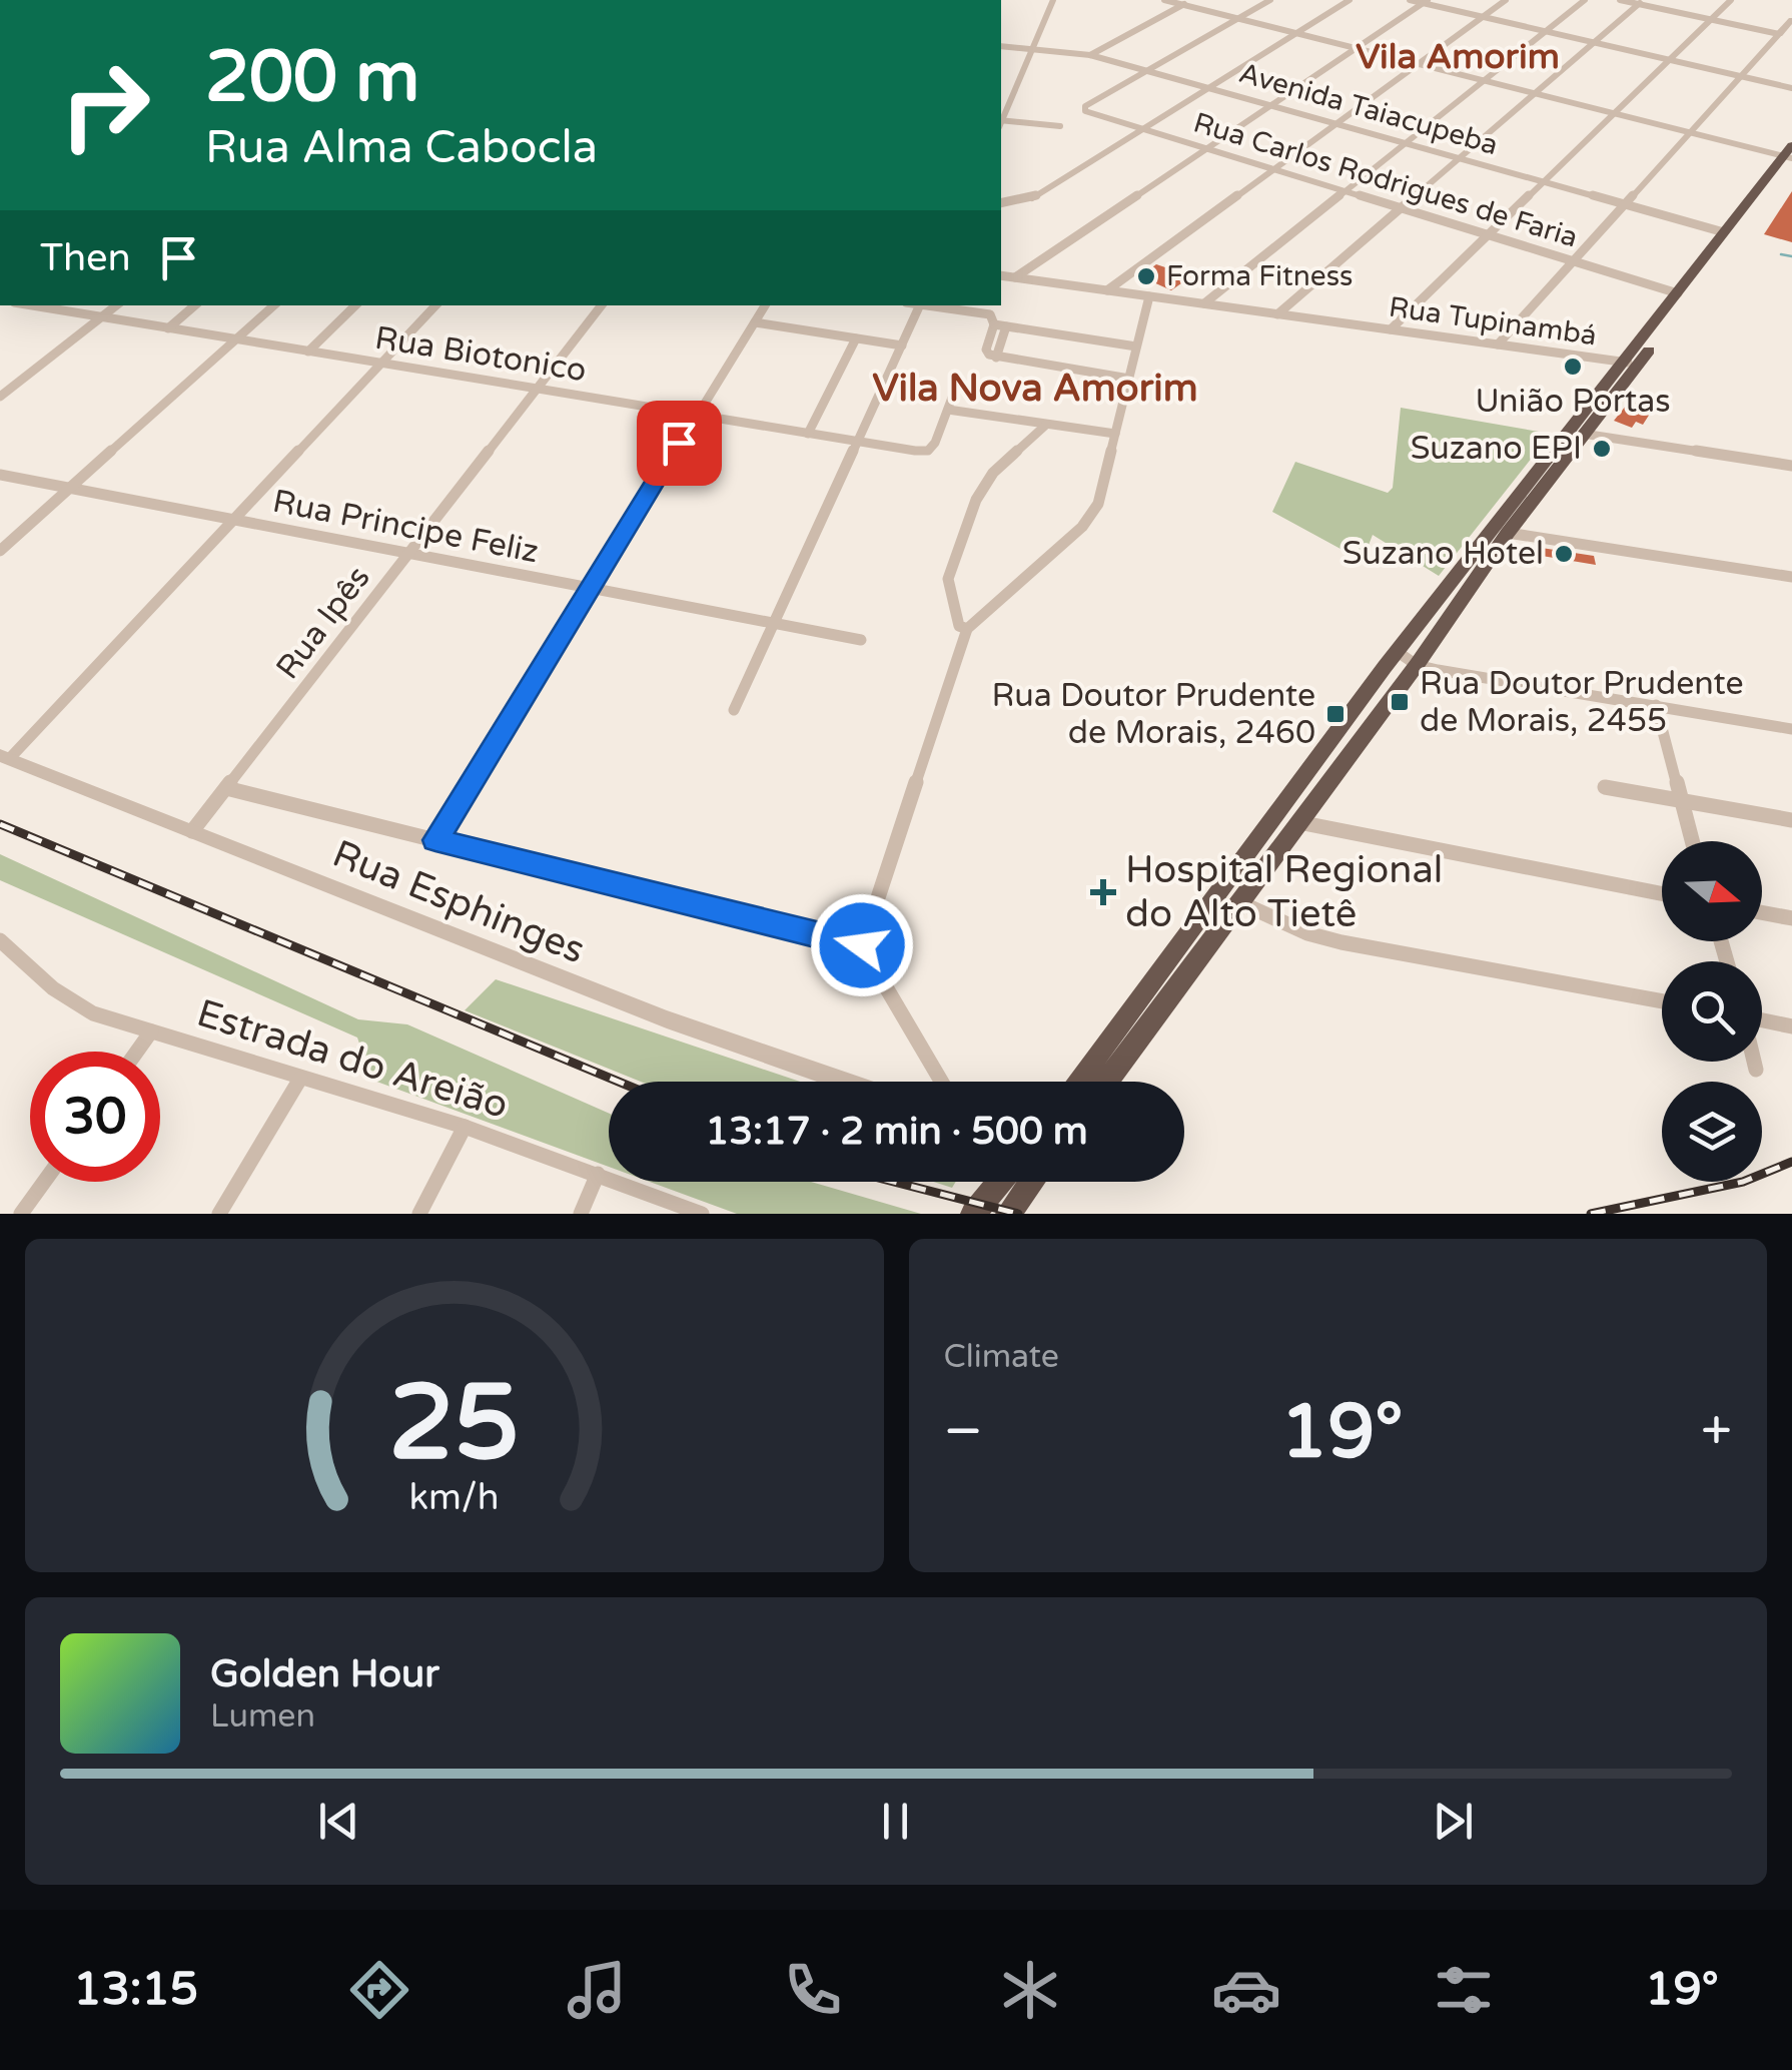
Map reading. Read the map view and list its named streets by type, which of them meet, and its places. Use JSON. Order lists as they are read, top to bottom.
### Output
{
  "streets": {
    "street": [
      "Avenida Taiacupeba",
      "Rua Carlos Rodrigues de Faria",
      "Rua Tupinambá",
      "Rua Biotonico",
      "Rua Principe Feliz",
      "Rua Ipês",
      "Rua Esphinges",
      "Estrada do Areião"
    ]
  },
  "crossings": [
    ["Avenida Taiacupeba", "Rua Carlos Rodrigues de Faria"],
    ["Rua Biotonico", "Rua Ipês"],
    ["Rua Principe Feliz", "Rua Ipês"],
    ["Rua Ipês", "Rua Esphinges"]
  ],
  "districts": ["Vila Amorim", "Vila Nova Amorim"],
  "places": {
    "other": [
      "Forma Fitness",
      "União Portas",
      "Suzano EPI",
      "Suzano Hotel"
    ],
    "transit": ["Rua Doutor Prudente de Morais, 2455", "Rua Doutor Prudente de Morais, 2460"],
    "health": ["Hospital Regional do Alto Tietê"]
  },
  "north": "right",
  "page": {
    "turn": ["200 m", "Rua Alma Cabocla"],
    "then": "Then",
    "limit": "30",
    "trip": "13:17 · 2 min · 500 m",
    "tile": "Climate",
    "heat": ["−", "19°", "+"],
    "song": ["Golden Hour", "Lumen"],
    "tabs": ["13:15", "19°"],
    "gauge": ["25", "km/h"]
  }
}
